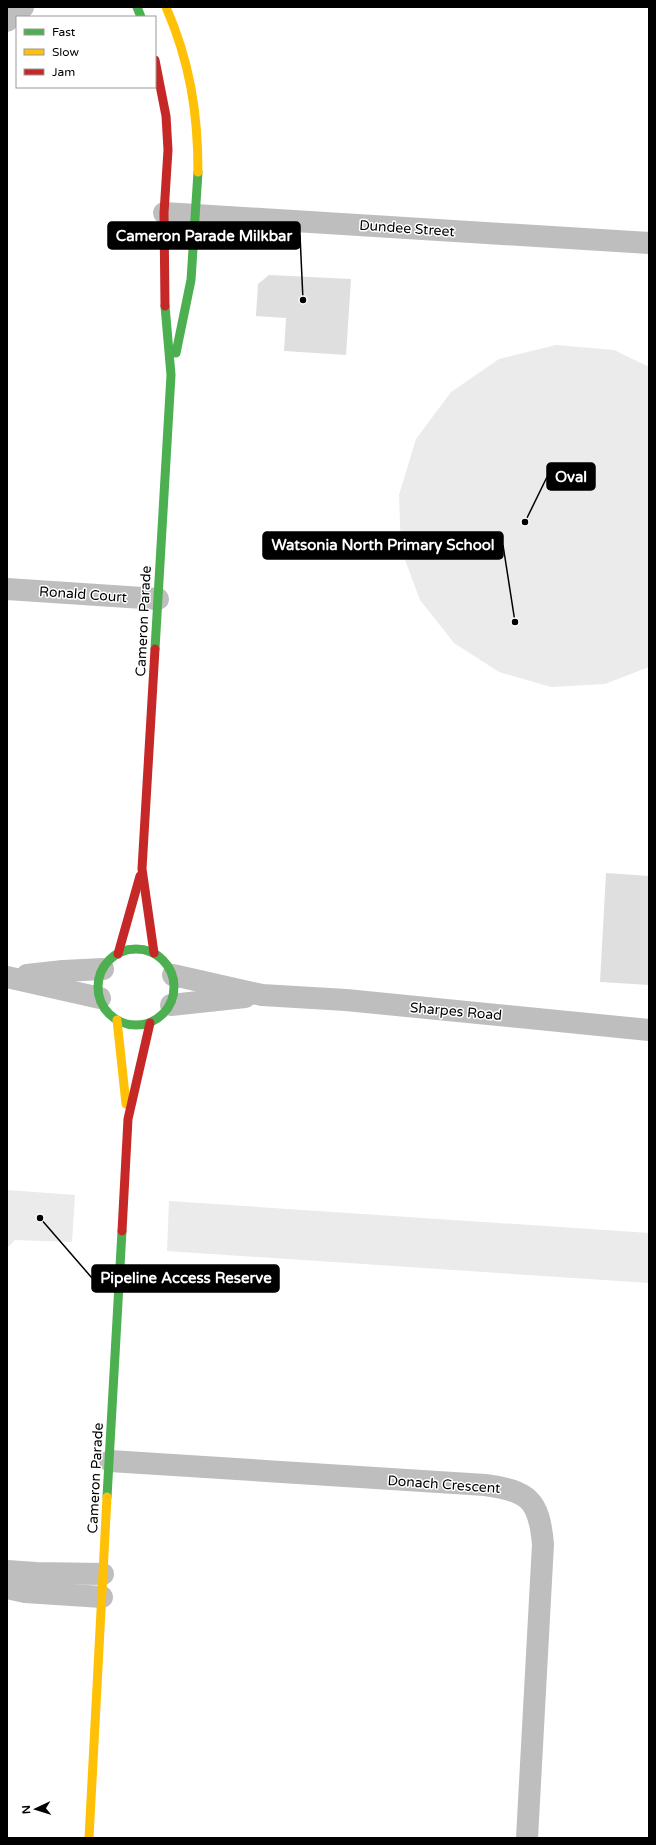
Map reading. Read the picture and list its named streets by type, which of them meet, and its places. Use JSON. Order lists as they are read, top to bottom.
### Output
{
  "streets": {
    "street": [
      "Dundee Street",
      "Ronald Court",
      "Cameron Parade",
      "Sharpes Road",
      "Donach Crescent"
    ]
  },
  "crossings": [
    ["Dundee Street", "Cameron Parade"],
    ["Ronald Court", "Cameron Parade"],
    ["Cameron Parade", "Sharpes Road"],
    ["Cameron Parade", "Donach Crescent"]
  ],
  "places": [
    "Cameron Parade Milkbar",
    "Oval",
    "Watsonia North Primary School",
    "Pipeline Access Reserve"
  ],
  "legend": ["Fast", "Slow", "Jam"],
  "north": "left"
}
